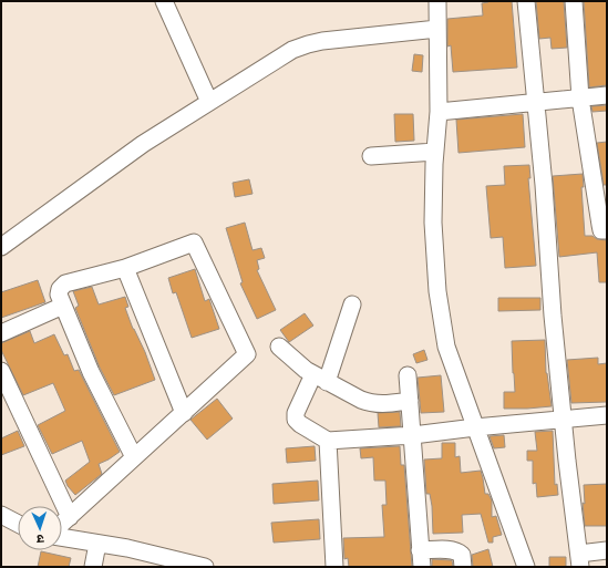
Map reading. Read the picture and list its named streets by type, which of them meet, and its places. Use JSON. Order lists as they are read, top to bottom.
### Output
{
  "north": "bottom"
}
